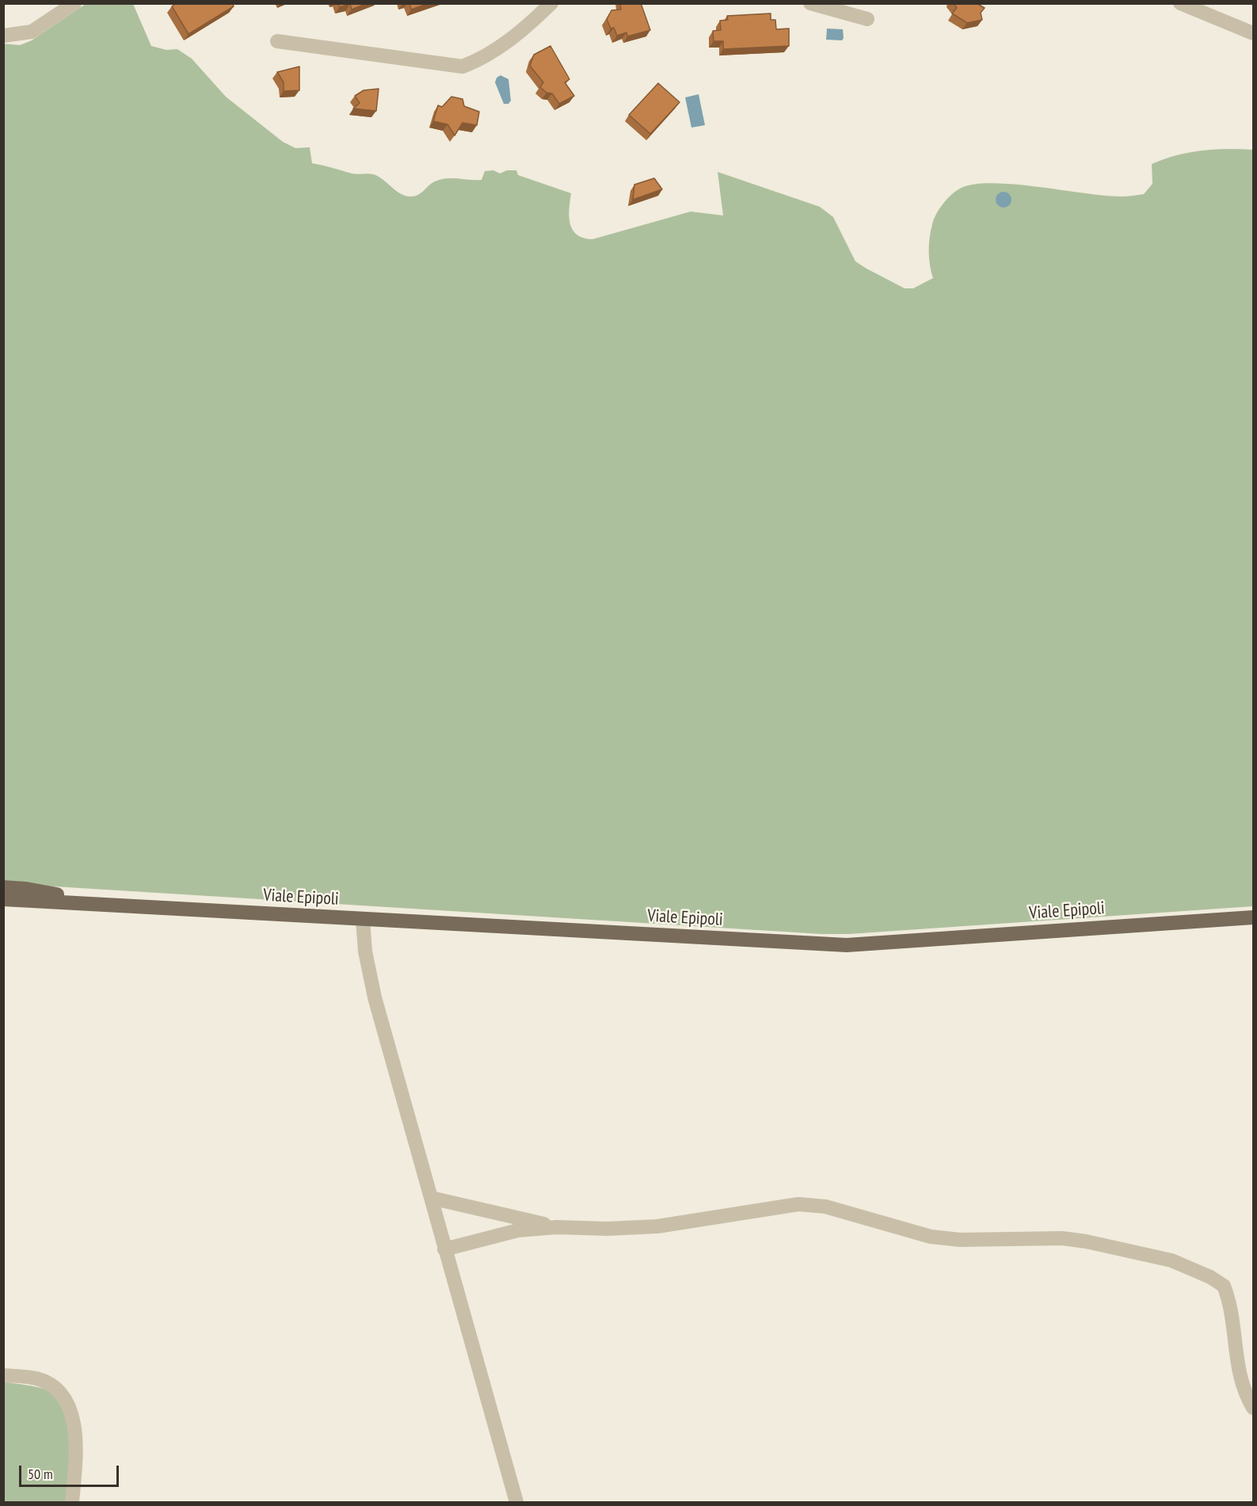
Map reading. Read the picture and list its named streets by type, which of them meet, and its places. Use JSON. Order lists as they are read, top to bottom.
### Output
{
  "streets": {
    "main road": ["Viale Epipoli"]
  },
  "scale_bar": "50 m"
}
